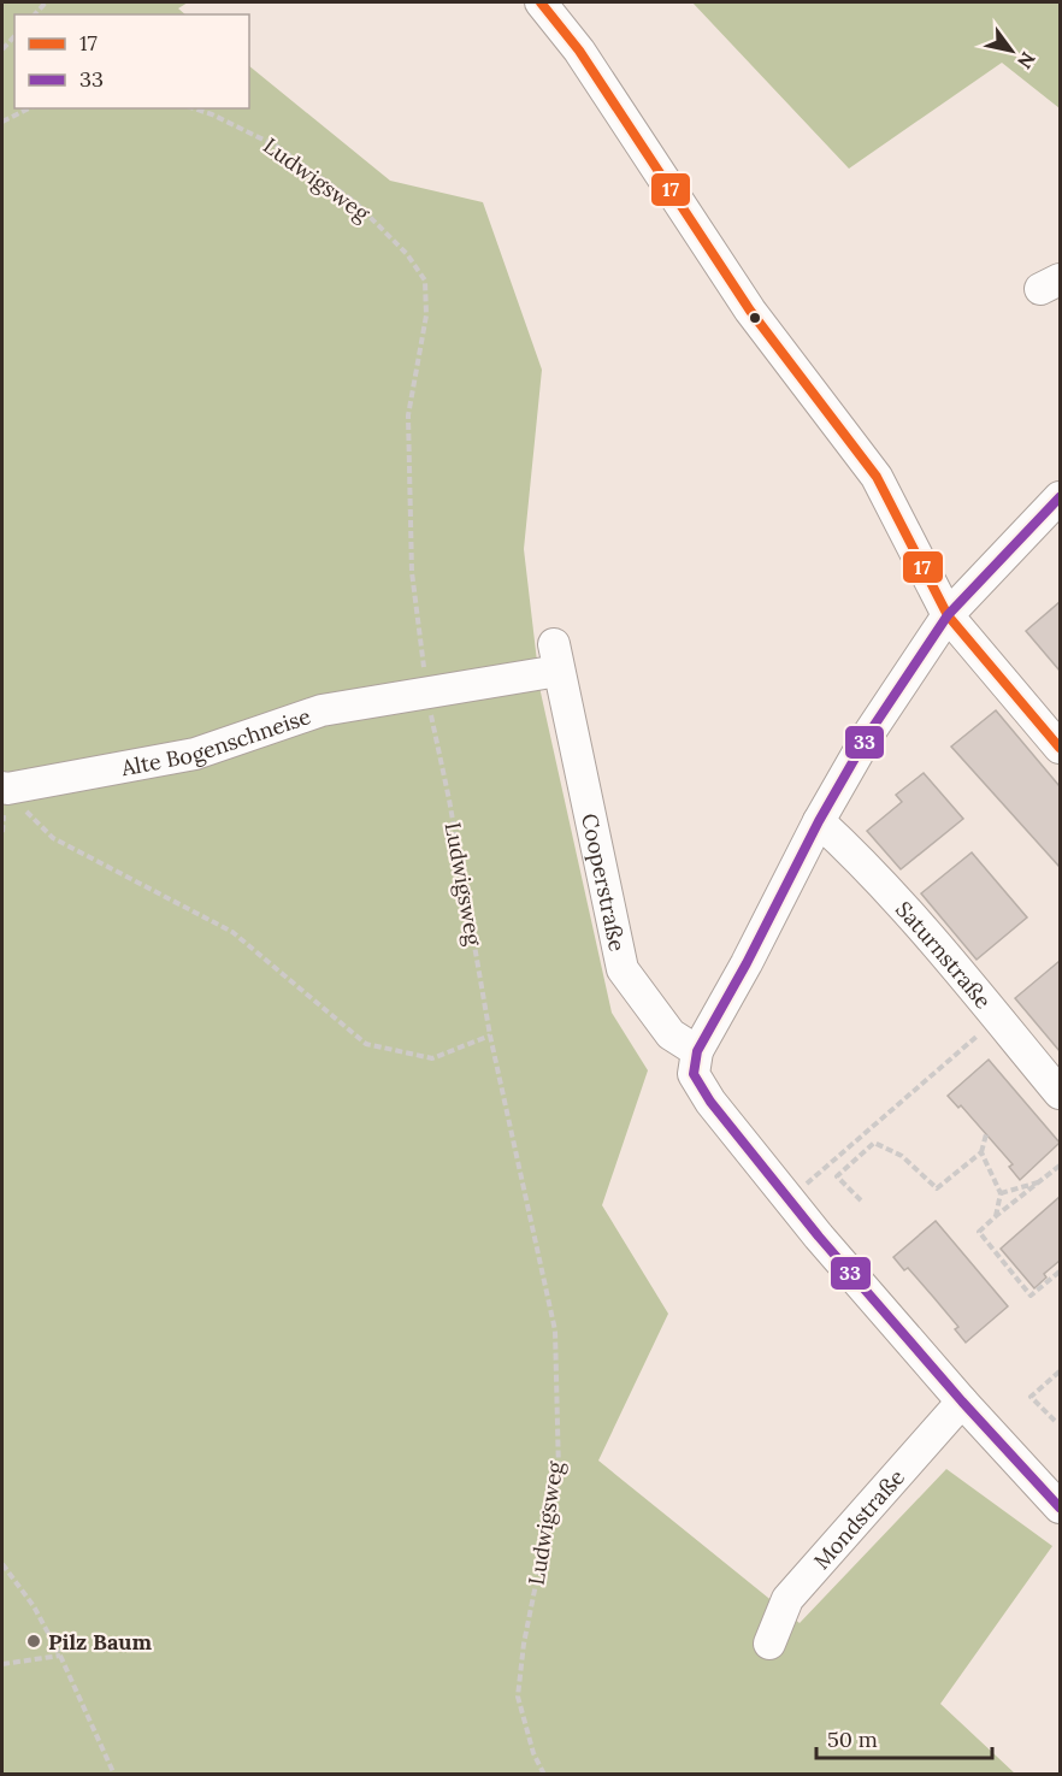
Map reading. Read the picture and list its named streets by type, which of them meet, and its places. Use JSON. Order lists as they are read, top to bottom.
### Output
{
  "streets": {
    "street": [
      "Alte Bogenschneise",
      "Cooperstraße",
      "Saturnstraße",
      "Mondstraße"
    ],
    "path": ["Ludwigsweg"]
  },
  "crossings": [
    ["Ludwigsweg", "Alte Bogenschneise"],
    ["Ludwigsweg", "Cooperstraße"],
    ["Alte Bogenschneise", "Cooperstraße"]
  ],
  "places": ["Pilz Baum"],
  "lines": ["transit line 17", "transit line 33"],
  "legend": ["17", "33"],
  "scale_bar": "50 m",
  "north": "bottom right"
}
